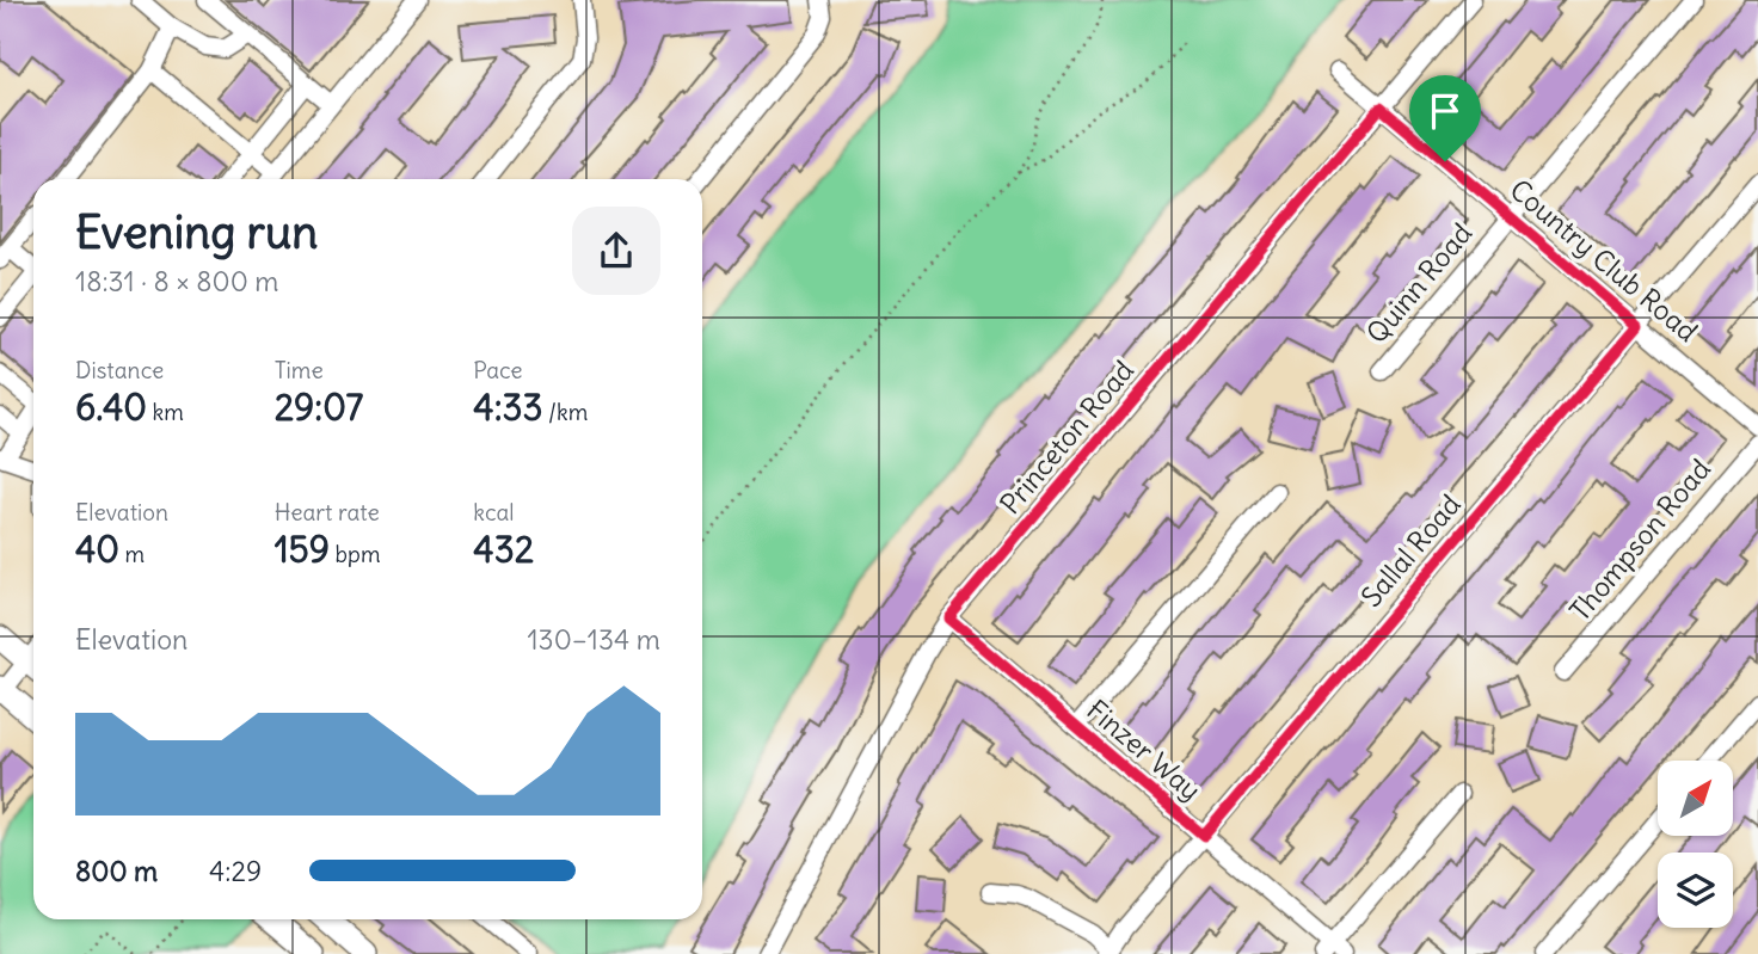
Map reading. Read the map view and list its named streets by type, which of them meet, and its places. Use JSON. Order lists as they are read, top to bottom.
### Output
{
  "streets": {
    "street": [
      "Country Club Road",
      "Quinn Road",
      "Princeton Road",
      "Thompson Road",
      "Sallal Road",
      "Finzer Way"
    ]
  },
  "crossings": [
    ["Country Club Road", "Quinn Road"],
    ["Country Club Road", "Princeton Road"],
    ["Country Club Road", "Sallal Road"],
    ["Princeton Road", "Finzer Way"],
    ["Sallal Road", "Finzer Way"]
  ],
  "north": "top right",
  "page": {
    "heading": ["Evening run", "18:31 · 8 × 800 m"],
    "stats": [
      ["Distance", "6.40 km"],
      ["Time", "29:07"],
      ["Pace", "4:33 /km"],
      ["Elevation", "40 m"],
      ["Heart rate", "159 bpm"],
      ["kcal", "432"]
    ],
    "chart": ["Elevation", "130–134 m"],
    "list": [
      {
        "name": "800 m",
        "note": "4:29"
      }
    ]
  }
}
